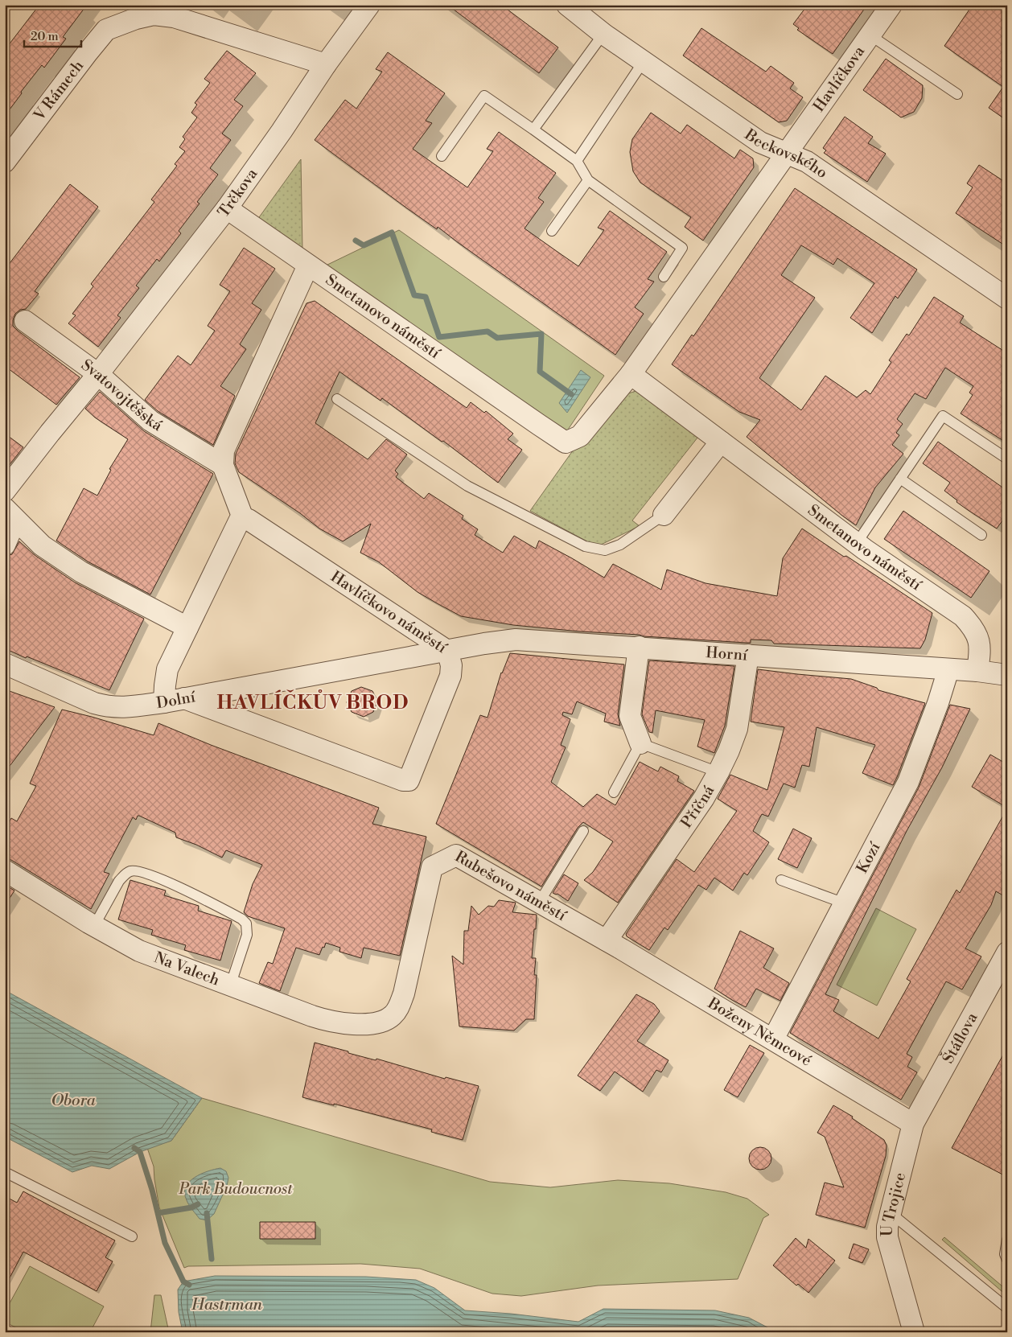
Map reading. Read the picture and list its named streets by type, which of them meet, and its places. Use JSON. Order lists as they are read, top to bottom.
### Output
{
  "streets": {
    "street": [
      "Havlíčkova",
      "V Rámech",
      "Beckovského",
      "Trčkova",
      "Smetanovo náměstí",
      "Svatovojtěšská",
      "Havlíčkovo náměstí",
      "Horní",
      "Dolní",
      "Příčná",
      "Kozí",
      "Rubešovo náměstí",
      "Na Valech",
      "Boženy Němcové",
      "Štáflova",
      "U Trojice"
    ]
  },
  "crossings": [
    ["Havlíčkova", "Beckovského"],
    ["Havlíčkova", "Smetanovo náměstí"],
    ["V Rámech", "Trčkova"],
    ["Trčkova", "Smetanovo náměstí"],
    ["Trčkova", "Svatovojtěšská"],
    ["Smetanovo náměstí", "Horní"],
    ["Havlíčkovo náměstí", "Horní"],
    ["Havlíčkovo náměstí", "Dolní"],
    ["Horní", "Dolní"],
    ["Horní", "Příčná"],
    ["Horní", "Kozí"],
    ["Příčná", "Rubešovo náměstí"],
    ["Příčná", "Boženy Němcové"],
    ["Kozí", "Boženy Němcové"],
    ["Rubešovo náměstí", "Na Valech"],
    ["Rubešovo náměstí", "Boženy Němcové"],
    ["Boženy Němcové", "Štáflova"],
    ["Boženy Němcové", "U Trojice"],
    ["Štáflova", "U Trojice"]
  ],
  "districts": ["HAVLÍČKŮV BROD"],
  "water": ["Obora", "Hastrman"],
  "parks": ["Park Budoucnost"],
  "scale_bar": "20 m"
}
